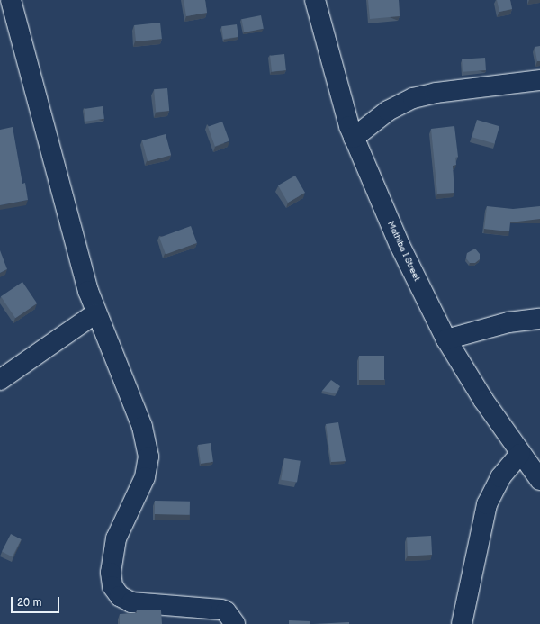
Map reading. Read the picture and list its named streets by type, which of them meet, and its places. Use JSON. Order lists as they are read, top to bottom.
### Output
{
  "streets": {
    "street": ["Mathiba I Street"]
  },
  "scale_bar": "20 m"
}
